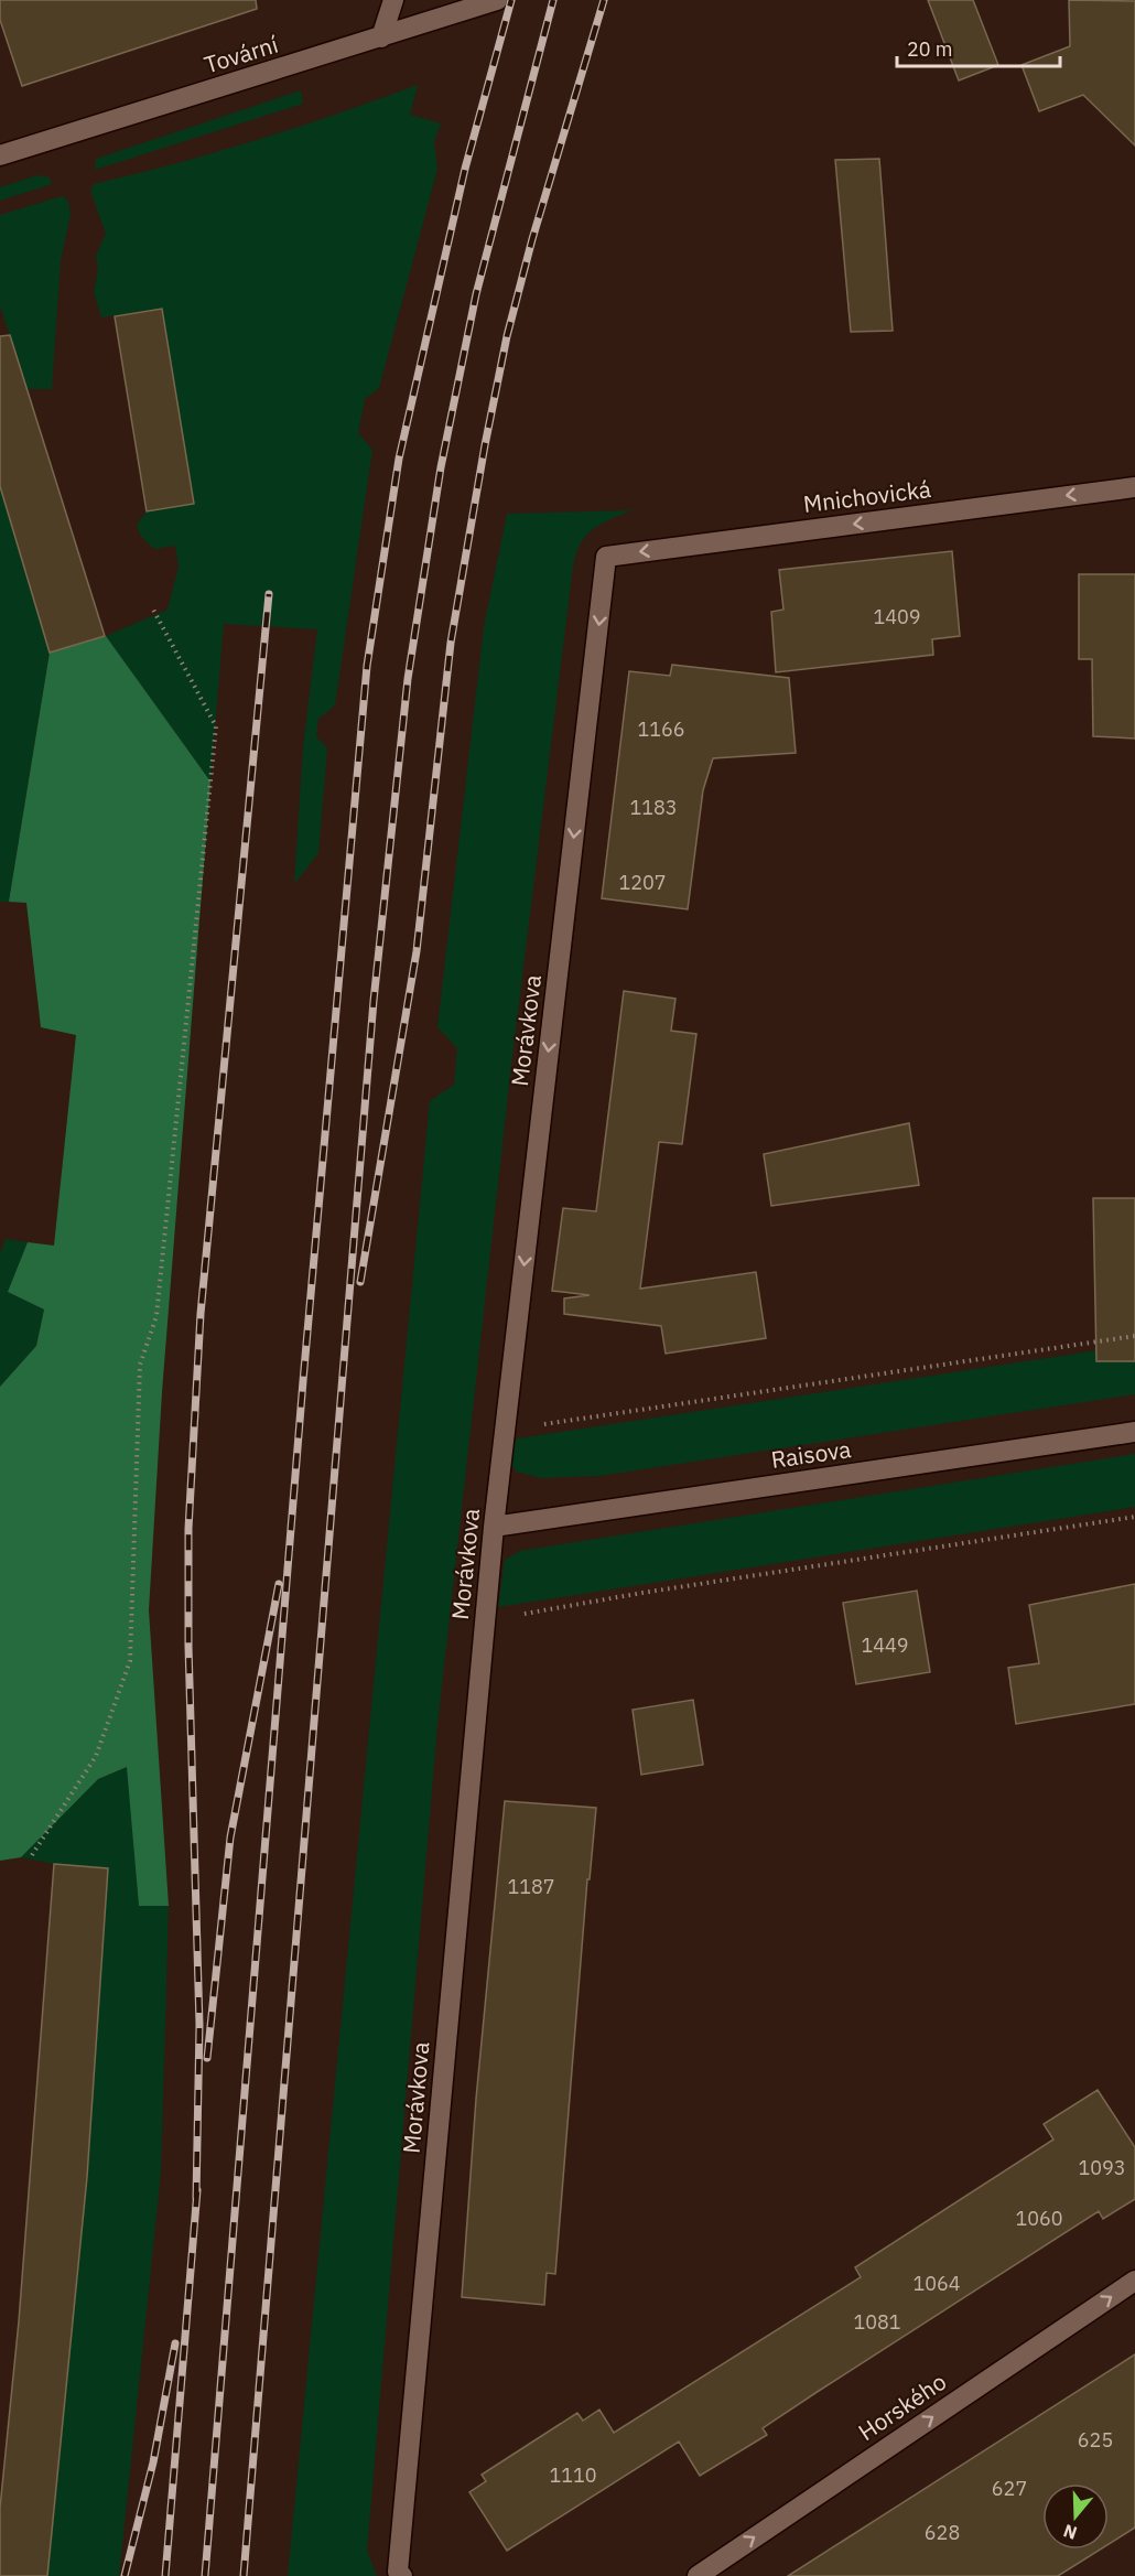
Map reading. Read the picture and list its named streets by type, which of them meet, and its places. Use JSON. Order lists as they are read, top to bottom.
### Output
{
  "streets": {
    "street": [
      "Tovární",
      "Mnichovická",
      "Morávkova",
      "Raisova",
      "Horského"
    ]
  },
  "crossings": [
    ["Mnichovická", "Morávkova"],
    ["Morávkova", "Raisova"]
  ],
  "one_way": ["Mnichovická", "Morávkova", "Horského"],
  "house_numbers": [
    "1409",
    "1166",
    "1183",
    "1207",
    "1449",
    "1187",
    "1093",
    "1060",
    "1064",
    "1081",
    "625",
    "1110",
    "627",
    "628"
  ],
  "scale_bar": "20 m",
  "north": "bottom"
}
